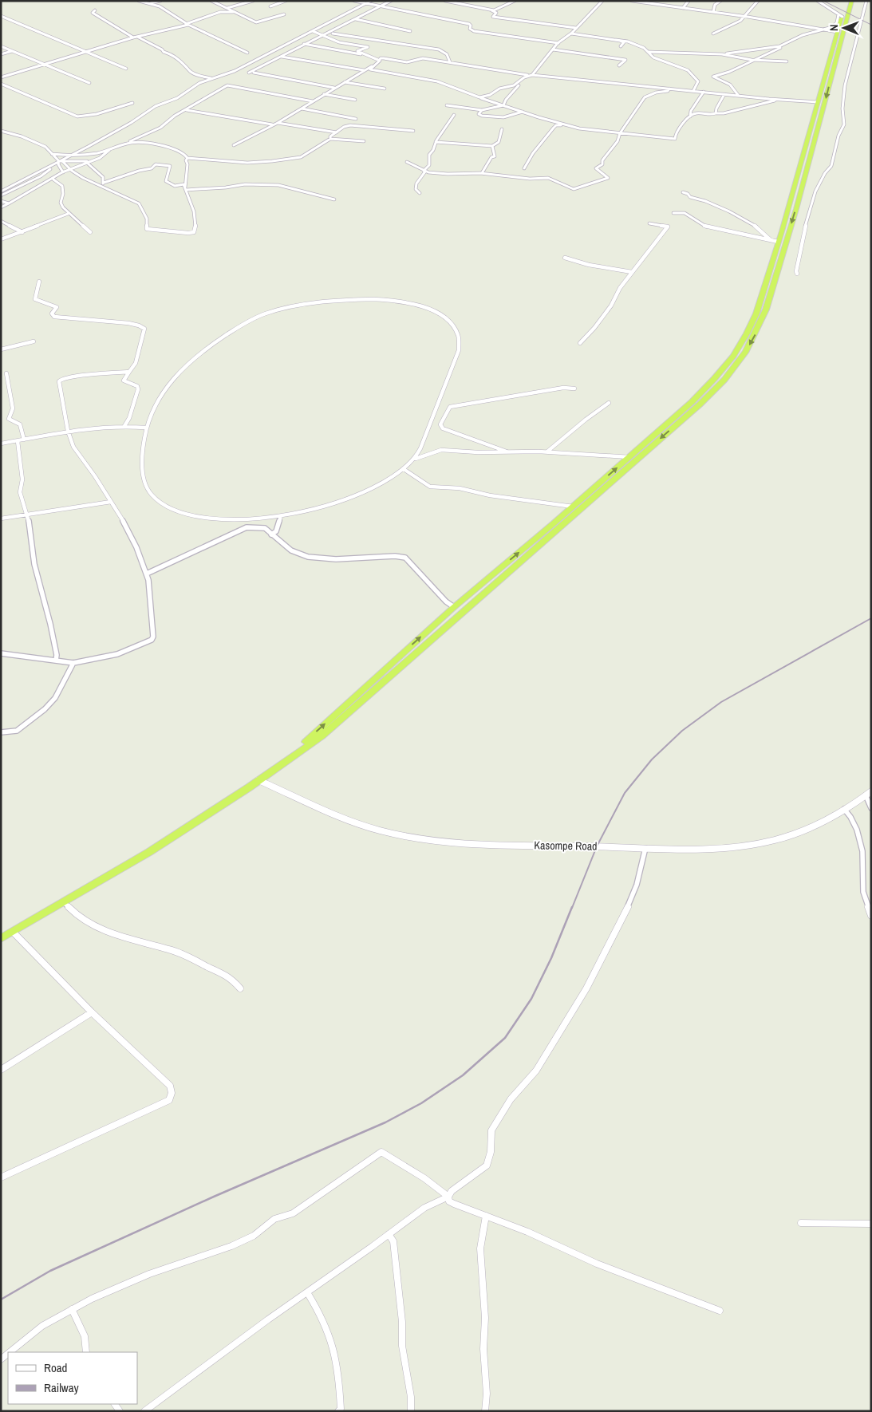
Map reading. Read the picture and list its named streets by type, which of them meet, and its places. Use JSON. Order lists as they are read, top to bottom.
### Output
{
  "streets": {
    "street": ["Kasompe Road"]
  },
  "legend": ["Road", "Railway"],
  "north": "left"
}
